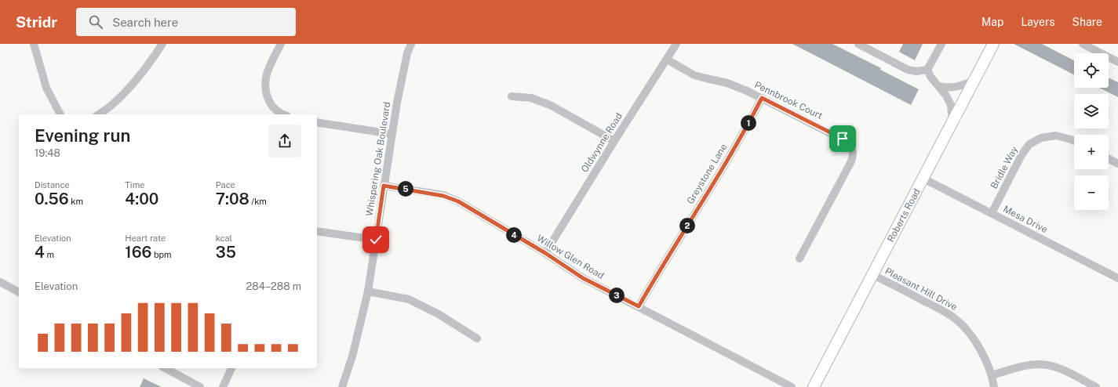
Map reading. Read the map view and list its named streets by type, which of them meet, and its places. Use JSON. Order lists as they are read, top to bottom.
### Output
{
  "streets": {
    "main road": ["Roberts Road"],
    "street": [
      "Pennbrook Court",
      "Oldwynne Road",
      "Whispering Oak Boulevard",
      "Bridle Way",
      "Greystone Lane",
      "Mesa Drive",
      "Willow Glen Road",
      "Pleasant Hill Drive"
    ]
  },
  "crossings": [
    ["Pennbrook Court", "Oldwynne Road"],
    ["Pennbrook Court", "Greystone Lane"],
    ["Oldwynne Road", "Willow Glen Road"],
    ["Whispering Oak Boulevard", "Willow Glen Road"],
    ["Bridle Way", "Mesa Drive"],
    ["Greystone Lane", "Willow Glen Road"],
    ["Roberts Road", "Mesa Drive"],
    ["Roberts Road", "Pleasant Hill Drive"]
  ],
  "page": {
    "header": "Stridr",
    "search": "Search here",
    "nav": ["Map", "Layers", "Share"],
    "map_buttons": ["+", "−"],
    "heading": ["Evening run", "19:48"],
    "pins": [
      "1",
      "5",
      "2",
      "4",
      "3"
    ],
    "stats": [
      ["Distance", "0.56 km"],
      ["Time", "4:00"],
      ["Pace", "7:08 /km"],
      ["Elevation", "4 m"],
      ["Heart rate", "166 bpm"],
      ["kcal", "35"]
    ],
    "chart": ["Elevation", "284–288 m"]
  }
}
